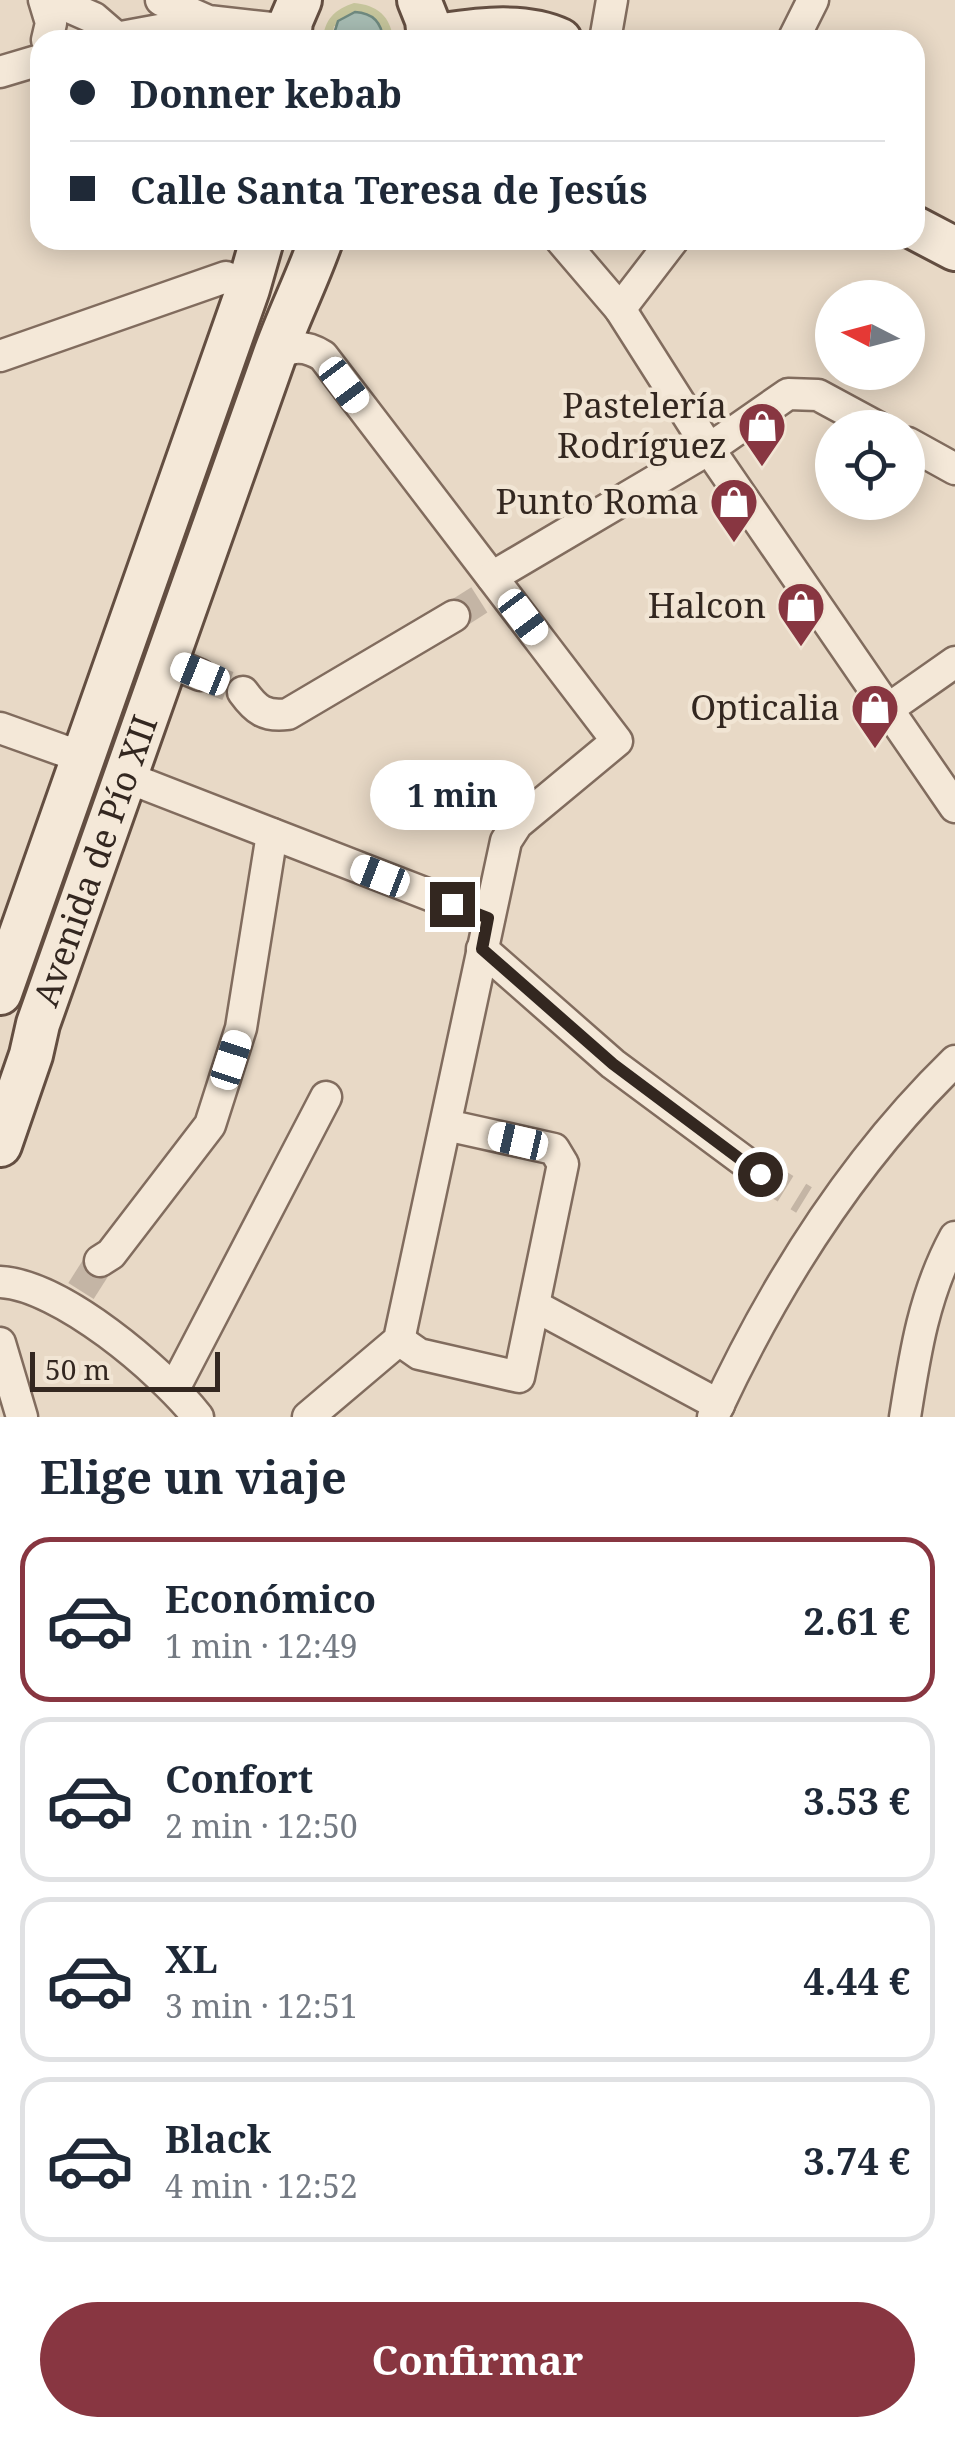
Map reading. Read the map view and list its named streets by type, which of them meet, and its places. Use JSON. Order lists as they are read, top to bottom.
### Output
{
  "streets": {
    "main road": ["Avenida de Pío XII"]
  },
  "places": {
    "shop": [
      "Pastelería Rodríguez",
      "Punto Roma",
      "Halcon",
      "Opticalia"
    ]
  },
  "scale_bar": "50 m",
  "north": "left",
  "page": {
    "banner": ["Donner kebab", "Calle Santa Teresa de Jesús"],
    "bubble": "1 min",
    "scale": "50 m",
    "heading": "Elige un viaje",
    "list": [
      {
        "name": "Económico",
        "note": "1 min · 12:49",
        "value": "2.61 €"
      },
      {
        "name": "Confort",
        "note": "2 min · 12:50",
        "value": "3.53 €"
      },
      {
        "name": "XL",
        "note": "3 min · 12:51",
        "value": "4.44 €"
      },
      {
        "name": "Black",
        "note": "4 min · 12:52",
        "value": "3.74 €"
      }
    ],
    "buttons": "Confirmar"
  }
}
